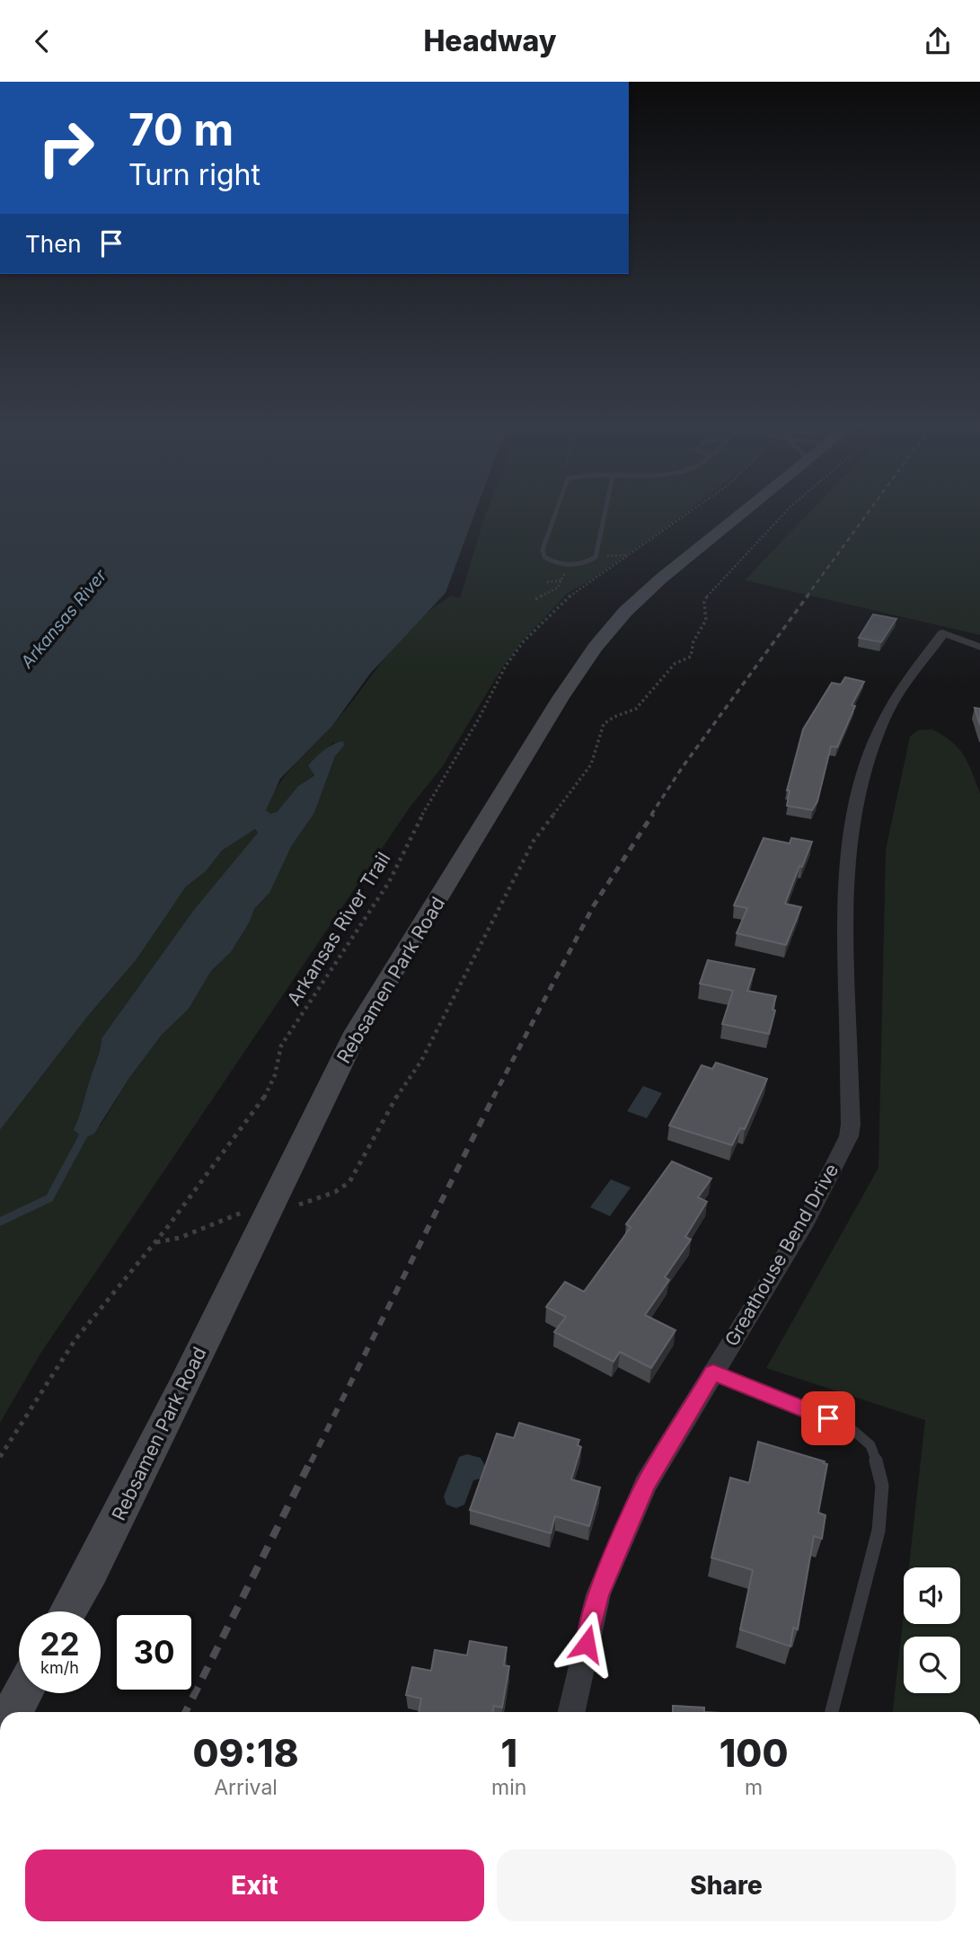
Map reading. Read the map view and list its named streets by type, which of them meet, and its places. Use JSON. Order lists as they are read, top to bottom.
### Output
{
  "streets": {
    "street": ["Rebsamen Park Road", "Greathouse Bend Drive"],
    "path": ["Arkansas River Trail"]
  },
  "water": ["Arkansas River"],
  "page": {
    "header": "Headway",
    "turn": ["70 m", "Turn right"],
    "then": "Then",
    "speed": "22 km/h",
    "limit": "30",
    "eta": [
      "09:18",
      "Arrival",
      "1",
      "min",
      "100",
      "m"
    ],
    "buttons": ["Exit", "Share"]
  }
}
